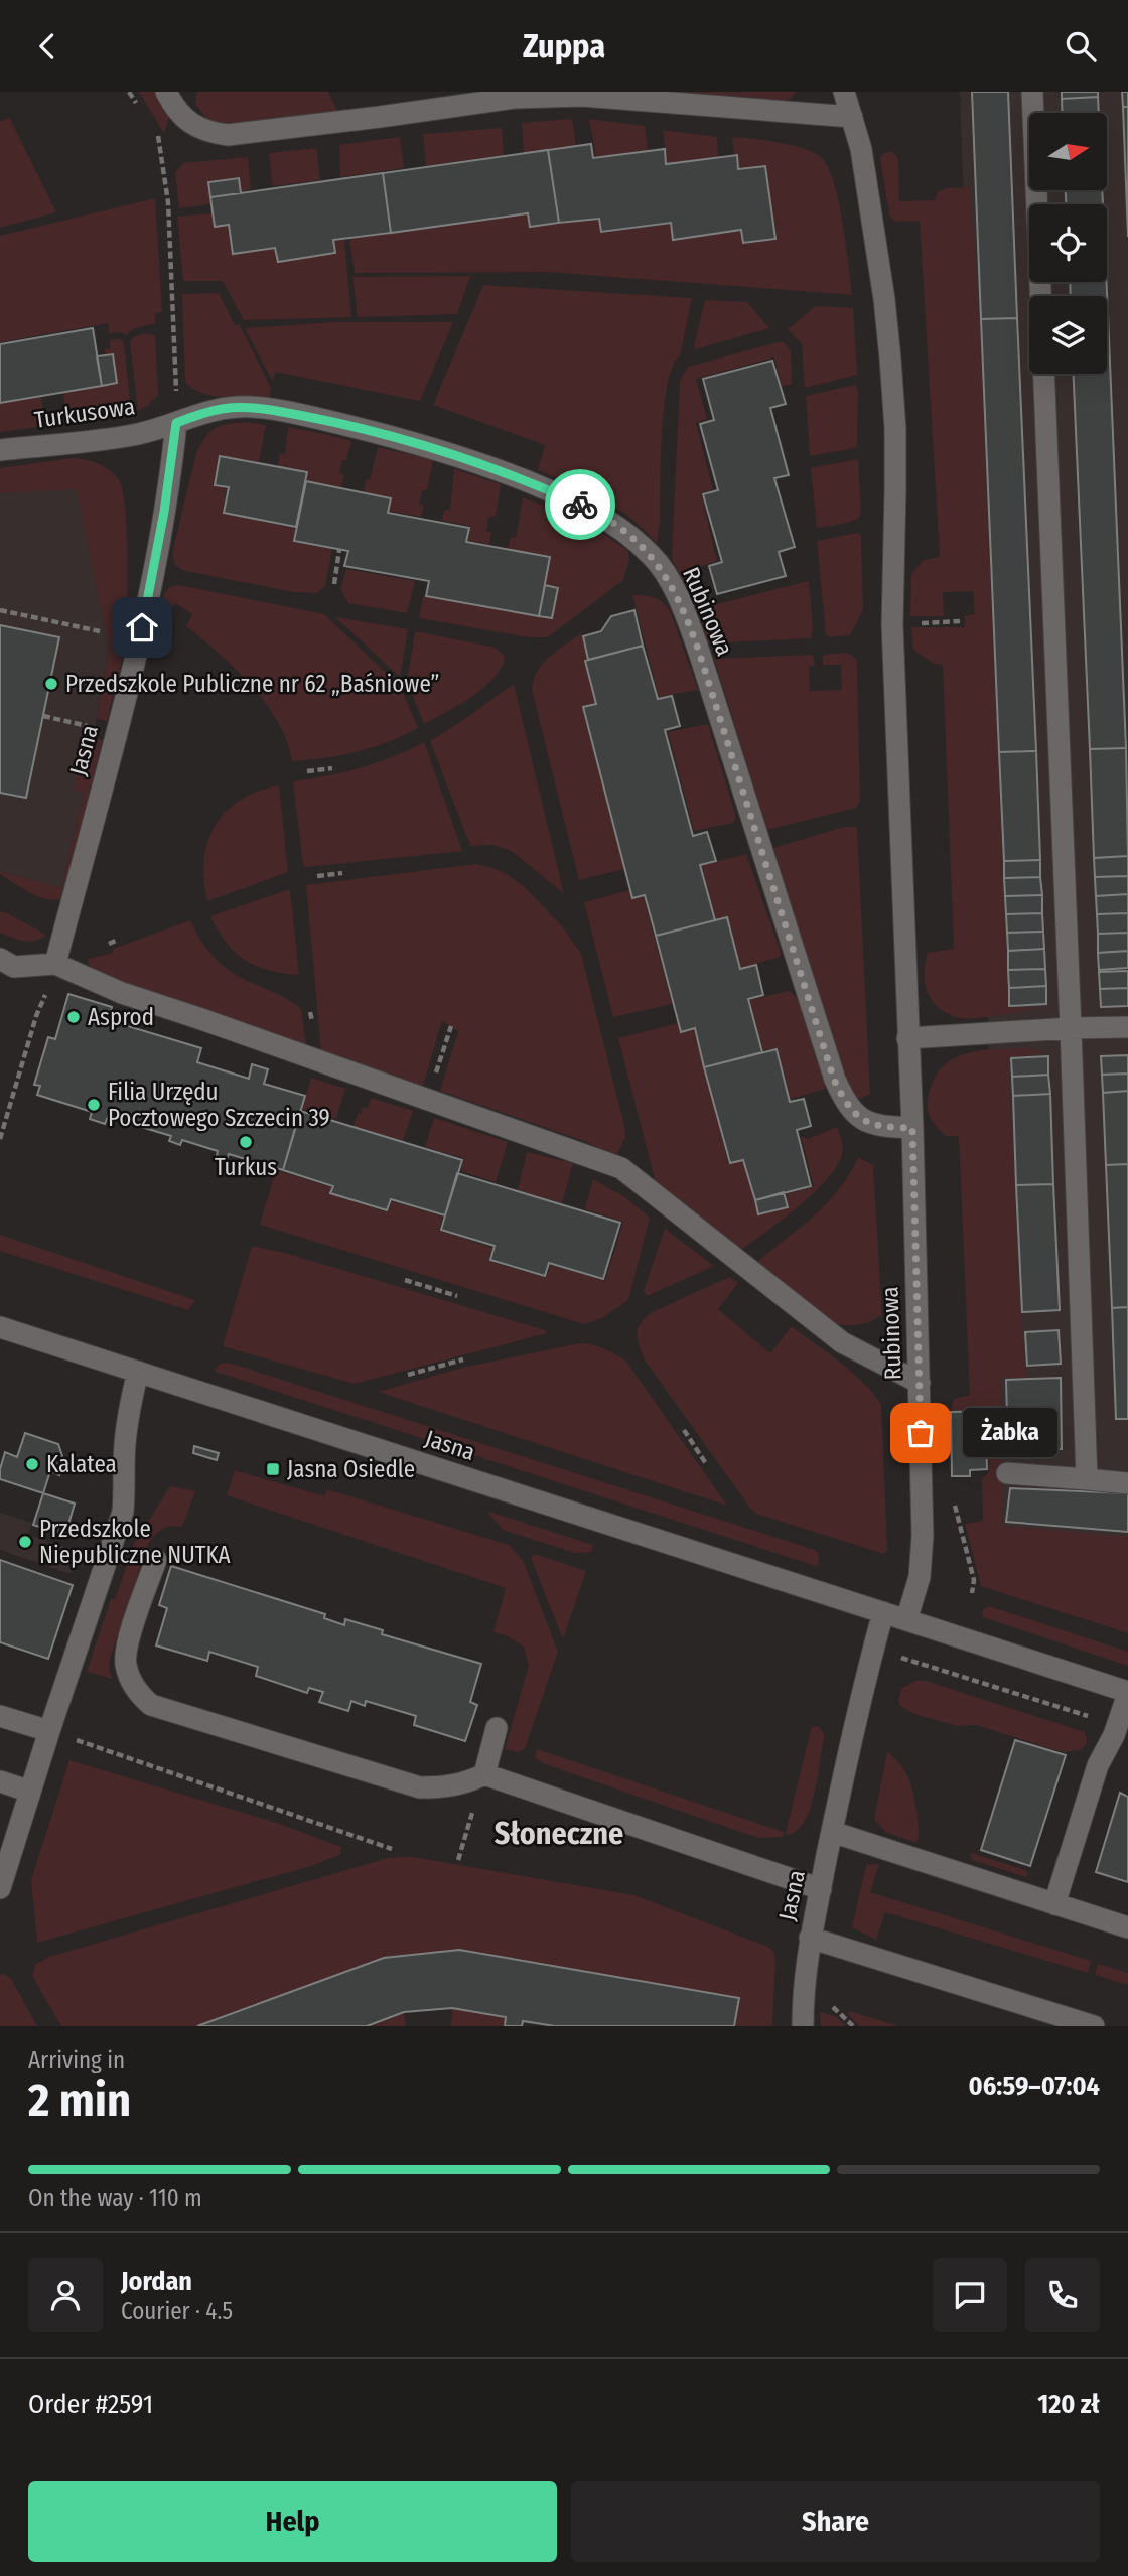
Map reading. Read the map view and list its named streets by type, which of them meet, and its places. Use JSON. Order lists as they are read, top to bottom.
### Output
{
  "streets": {
    "street": ["Turkusowa", "Rubinowa", "Jasna"]
  },
  "crossings": [
    ["Turkusowa", "Rubinowa"],
    ["Turkusowa", "Jasna"],
    ["Rubinowa", "Jasna"]
  ],
  "districts": ["Słoneczne"],
  "places": {
    "other": [
      "Przedszkole Publiczne nr 62 „Baśniowe”",
      "Asprod",
      "Filia Urzędu Pocztowego Szczecin 39",
      "Turkus",
      "Żabka",
      "Kalatea",
      "Przedszkole Niepubliczne NUTKA"
    ],
    "transit": ["Jasna Osiedle"]
  },
  "north": "right",
  "page": {
    "header": "Zuppa",
    "bubble": "Żabka",
    "heading": ["2 min", "Arriving in", "06:59–07:04"],
    "panel": [
      "Jordan",
      "Courier · 4.5",
      "Order #2591",
      "120 zł"
    ],
    "bar": "On the way · 110 m",
    "buttons": ["Help", "Share"]
  }
}
